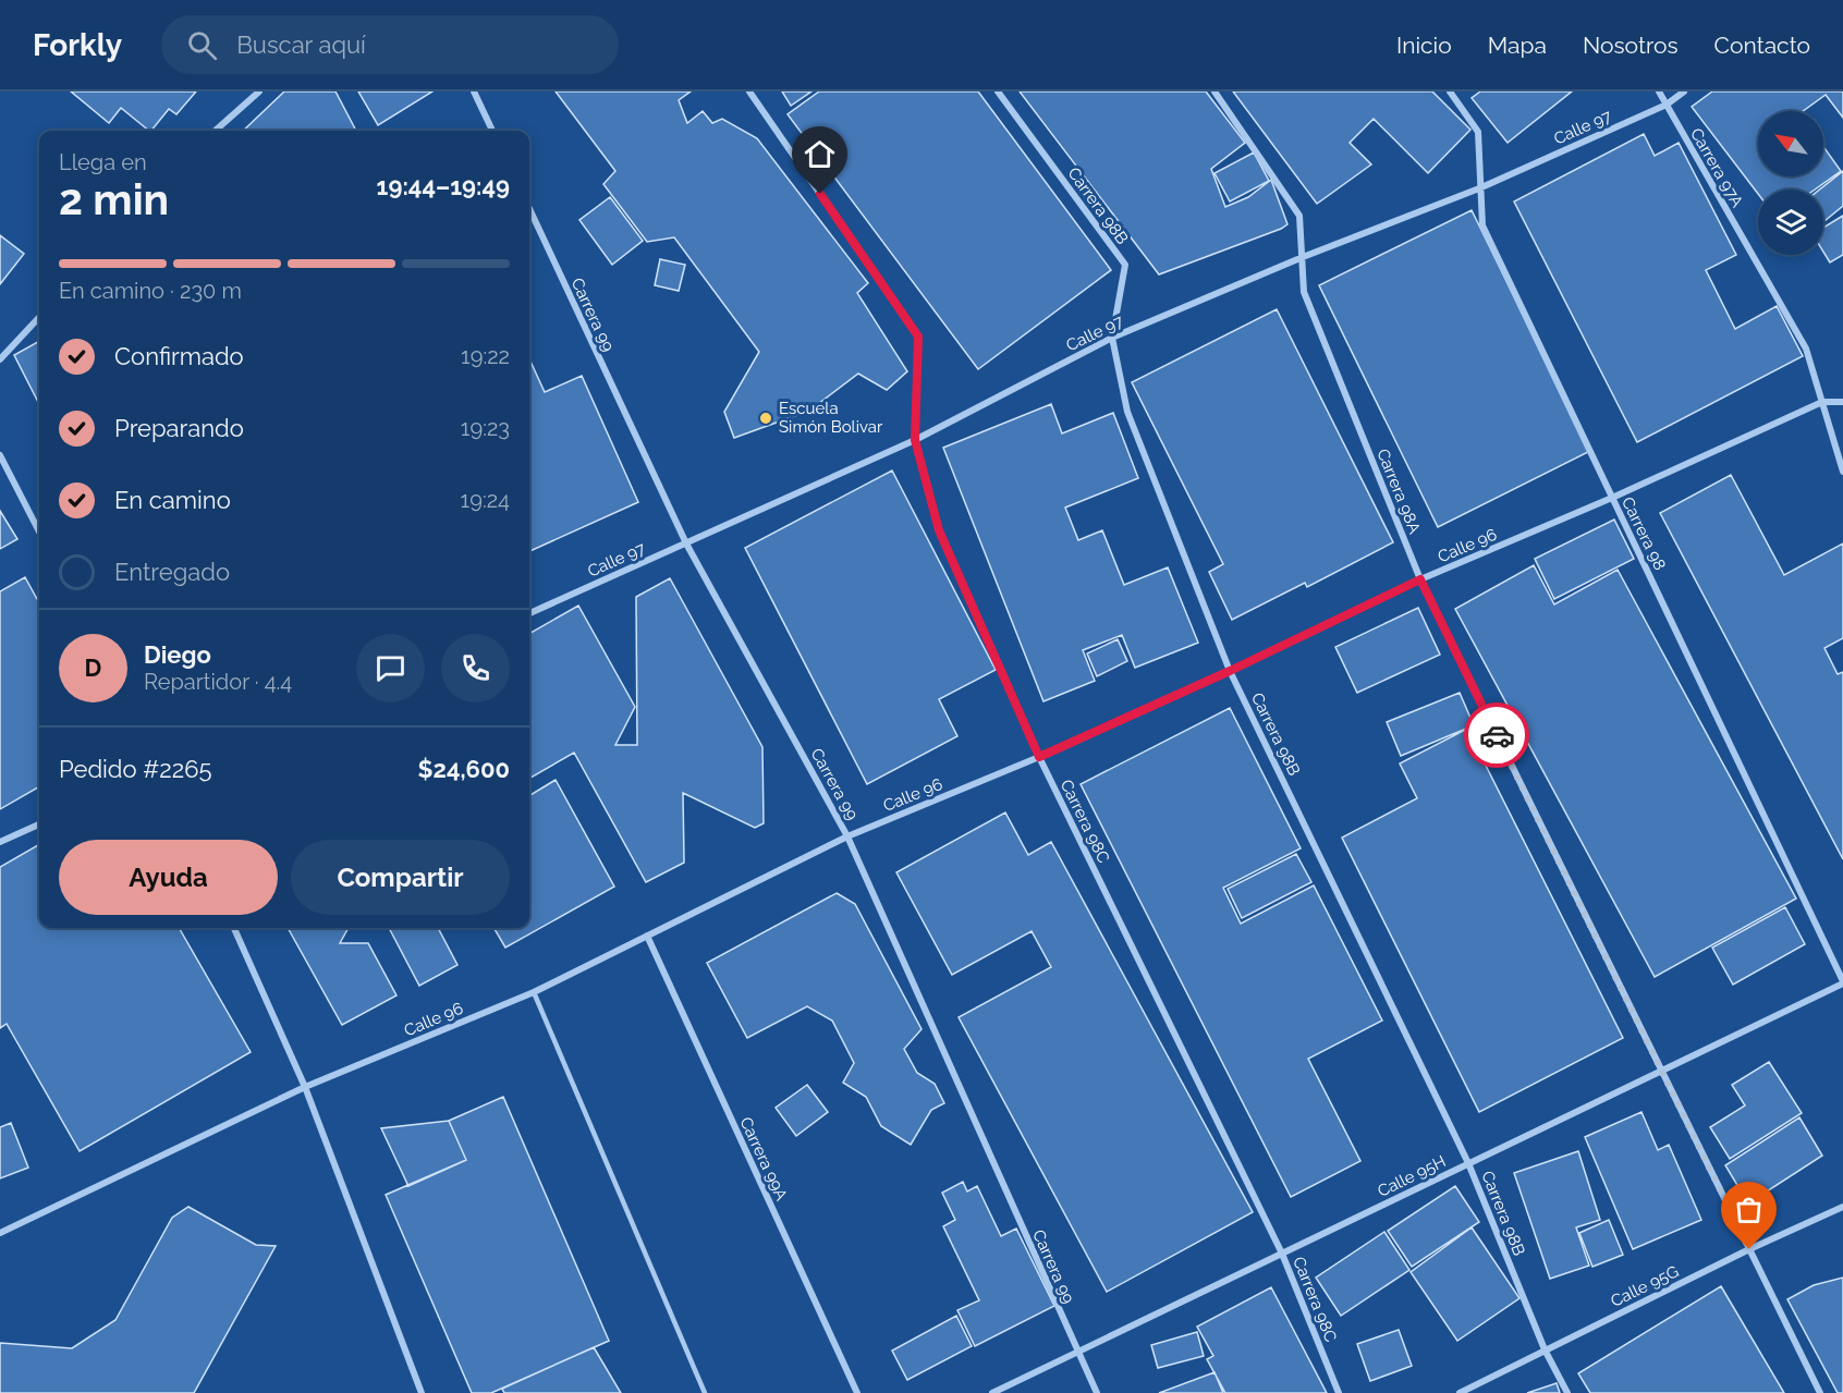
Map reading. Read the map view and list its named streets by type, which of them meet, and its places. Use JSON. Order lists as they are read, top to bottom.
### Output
{
  "streets": {
    "street": [
      "Calle 97",
      "Carrera 97A",
      "Carrera 98B",
      "Carrera 99",
      "Carrera 98A",
      "Carrera 98",
      "Calle 96",
      "Carrera 98C",
      "Carrera 99A",
      "Calle 95H",
      "Calle 95G"
    ]
  },
  "crossings": [
    ["Calle 97", "Carrera 97A"],
    ["Calle 97", "Carrera 98B"],
    ["Calle 97", "Carrera 99"],
    ["Calle 97", "Carrera 98A"],
    ["Calle 97", "Carrera 98"],
    ["Calle 97", "Carrera 98C"],
    ["Carrera 97A", "Calle 96"],
    ["Carrera 98B", "Calle 96"],
    ["Carrera 98B", "Calle 95H"],
    ["Carrera 98B", "Calle 95G"],
    ["Carrera 99", "Calle 96"],
    ["Carrera 99", "Calle 95H"],
    ["Carrera 98A", "Calle 96"],
    ["Carrera 98A", "Calle 95H"],
    ["Carrera 98A", "Calle 95G"],
    ["Carrera 98", "Calle 96"],
    ["Carrera 98", "Calle 95H"],
    ["Calle 96", "Carrera 98C"],
    ["Calle 96", "Carrera 99A"],
    ["Carrera 98C", "Calle 95H"]
  ],
  "places": ["Escuela Simón Bolivar"],
  "north": "top left",
  "page": {
    "header": "Forkly",
    "search": "Buscar aquí",
    "nav": [
      "Inicio",
      "Mapa",
      "Nosotros",
      "Contacto"
    ],
    "heading": ["2 min", "Llega en", "19:44–19:49"],
    "panel": [
      "Diego",
      "Repartidor · 4.4",
      "Pedido #2265",
      "$24,600"
    ],
    "bar": "En camino · 230 m",
    "list": [
      ["Confirmado", "19:22"],
      ["Preparando", "19:23"],
      ["En camino", "19:24"],
      "Entregado"
    ],
    "round": "D",
    "buttons": ["Ayuda", "Compartir"]
  }
}
